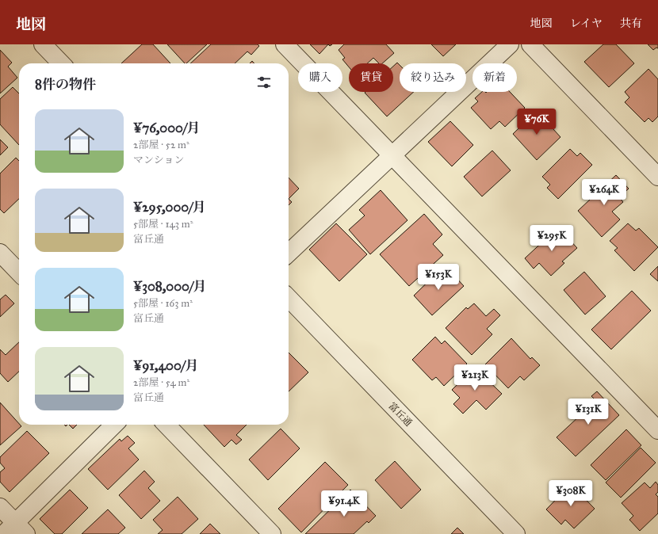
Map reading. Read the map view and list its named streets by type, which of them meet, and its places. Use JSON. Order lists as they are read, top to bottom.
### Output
{
  "streets": {
    "street": ["富丘通"]
  },
  "page": {
    "header": "地図",
    "nav": ["地図", "レイヤ", "共有"],
    "chip": [
      "購入",
      "賃貸",
      "絞り込み",
      "新着"
    ],
    "heading": "8件の物件",
    "list": [
      {
        "name": "¥76,000/月",
        "note": "2部屋 · 52 m² · マンション"
      },
      {
        "name": "¥295,000/月",
        "note": "5部屋 · 143 m² · 富丘通"
      },
      {
        "name": "¥308,000/月",
        "note": "5部屋 · 163 m² · 富丘通"
      },
      {
        "name": "¥91,400/月",
        "note": "2部屋 · 54 m² · 富丘通"
      }
    ],
    "price": [
      "¥76K",
      "¥264K",
      "¥295K",
      "¥153K",
      "¥213K",
      "¥131K",
      "¥308K",
      "¥91.4K"
    ]
  }
}
